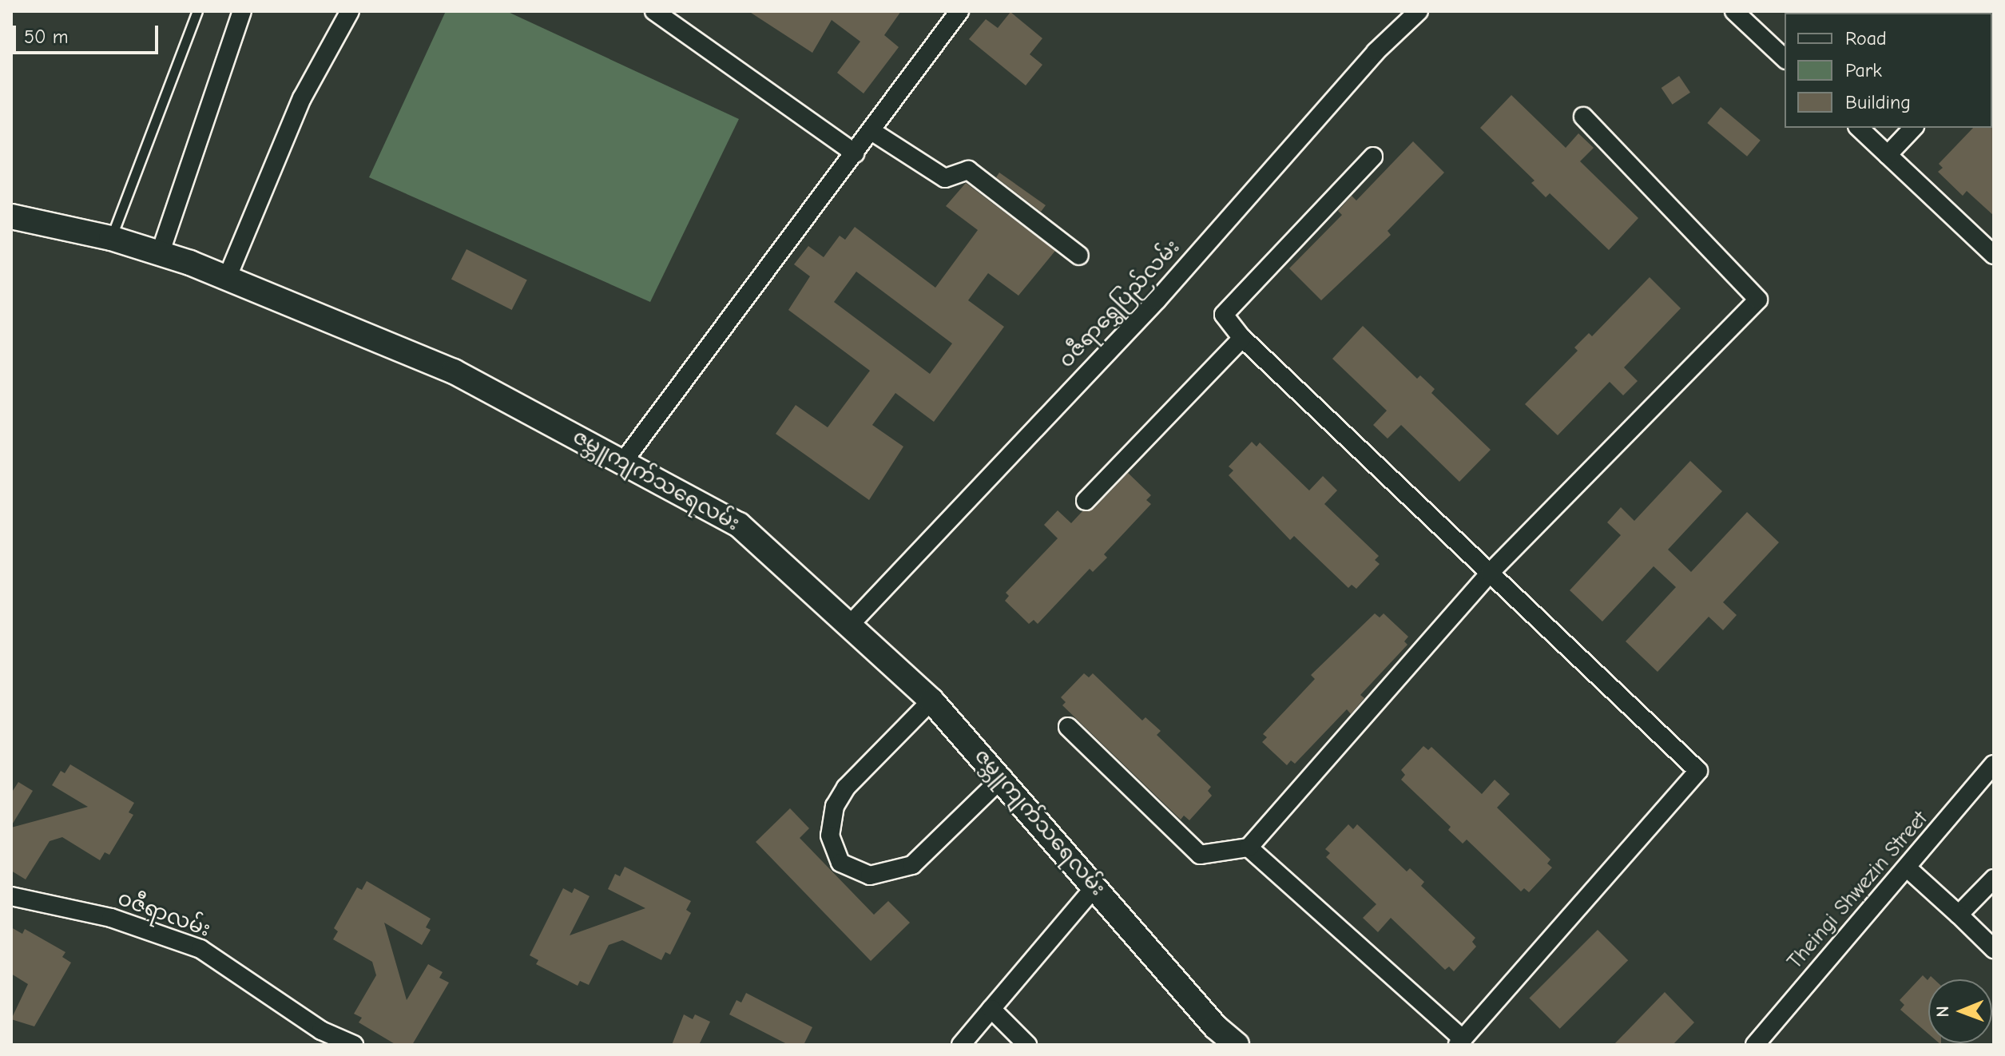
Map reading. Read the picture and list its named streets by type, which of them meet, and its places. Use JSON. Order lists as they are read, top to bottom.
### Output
{
  "streets": {
    "main road": ["ဇမ္ဘူကျက်သရေလမ်း"],
    "street": ["ဝဇီရာရွှေပြည်လမ်း", "Theingi Shwezin Street", "ဝဇီရာလမ်း"]
  },
  "crossings": [
    ["ဝဇီရာရွှေပြည်လမ်း", "ဇမ္ဘူကျက်သရေလမ်း"]
  ],
  "legend": ["Road", "Park", "Building"],
  "scale_bar": "50 m",
  "north": "left"
}
